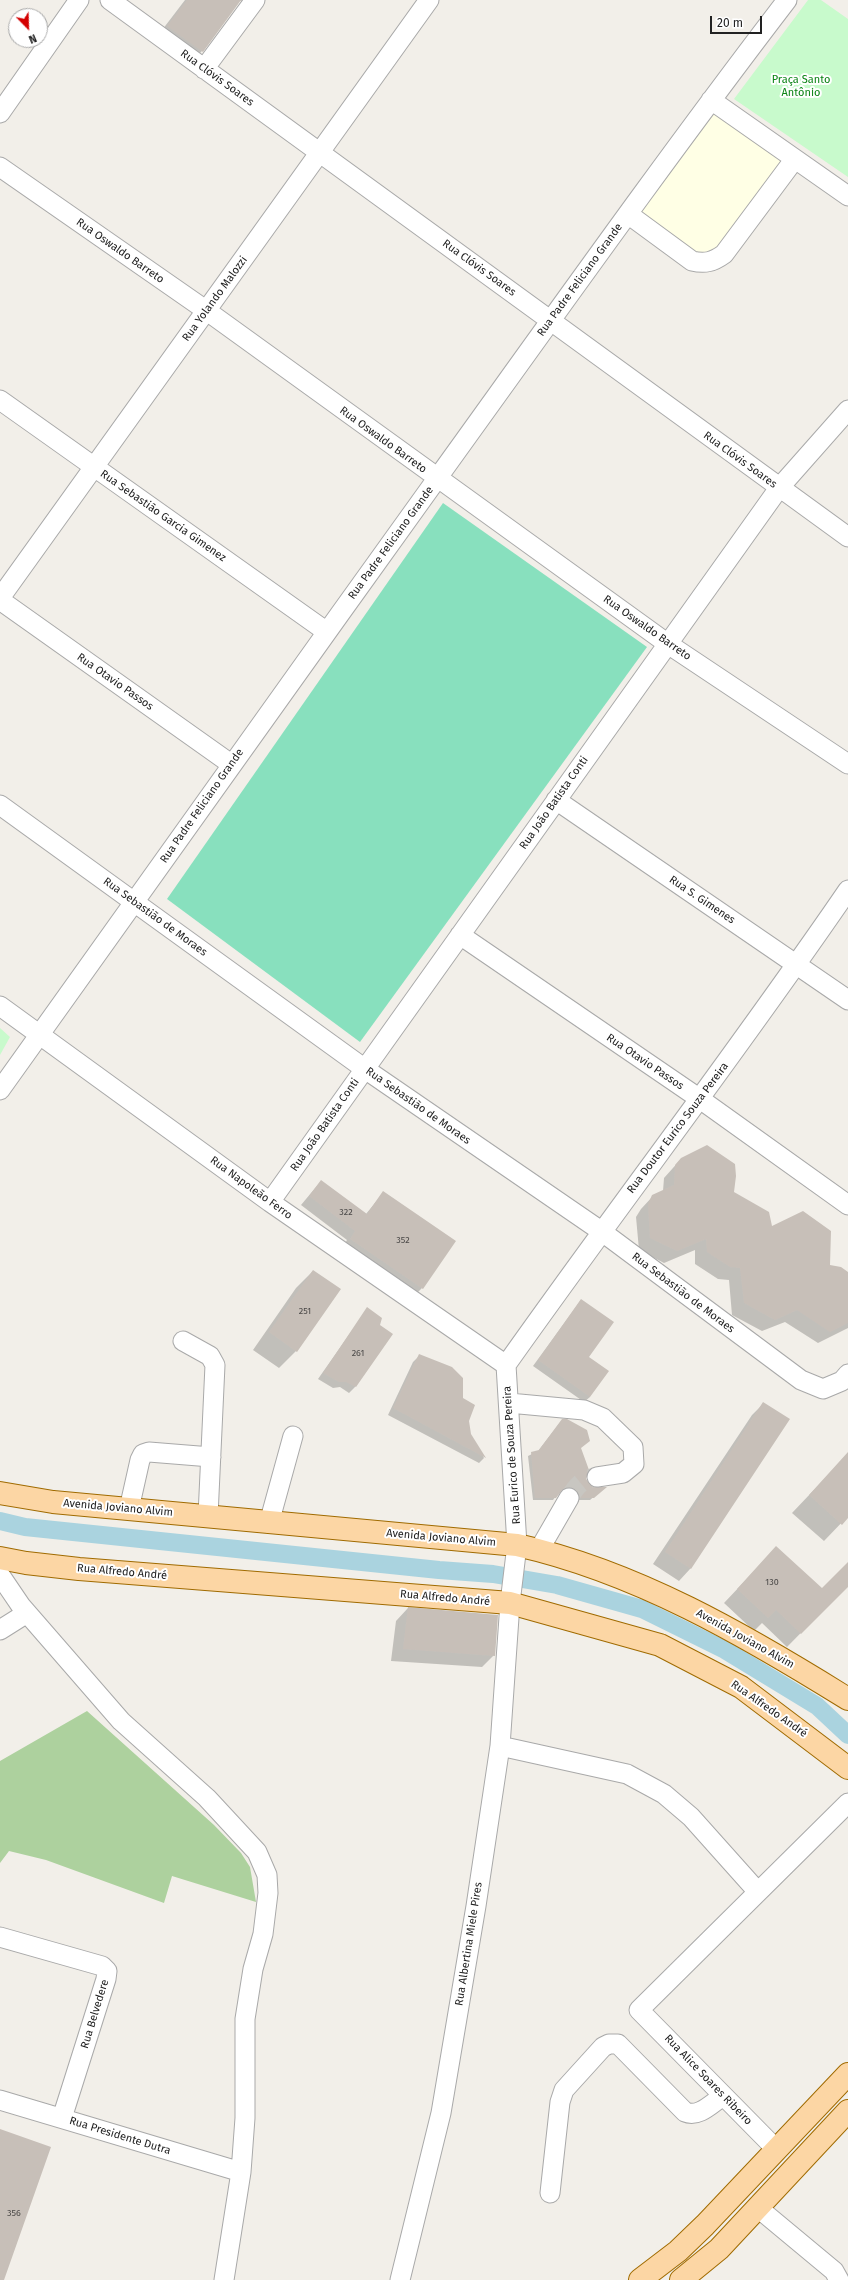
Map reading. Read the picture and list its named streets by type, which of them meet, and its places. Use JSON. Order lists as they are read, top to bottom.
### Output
{
  "streets": {
    "main road": ["Avenida Joviano Alvim", "Rua Alfredo André"],
    "street": [
      "Rua Clóvis Soares",
      "Rua Oswaldo Barreto",
      "Rua Padre Feliciano Grande",
      "Rua Yolando Malozzi",
      "Rua Sebastião Garcia Gimenez",
      "Rua Otavio Passos",
      "Rua João Batista Conti",
      "Rua S. Gimenes",
      "Rua Sebastião de Moraes",
      "Rua Doutor Eurico Souza Pereira",
      "Rua Napoleão Ferro",
      "Rua Eurico de Souza Pereira",
      "Rua Albertina Miele Pires",
      "Rua Belvedere",
      "Rua Alice Soares Ribeiro",
      "Rua Presidente Dutra"
    ]
  },
  "crossings": [
    ["Rua Clóvis Soares", "Rua Padre Feliciano Grande"],
    ["Rua Clóvis Soares", "Rua Yolando Malozzi"],
    ["Rua Clóvis Soares", "Rua João Batista Conti"],
    ["Rua Oswaldo Barreto", "Rua Padre Feliciano Grande"],
    ["Rua Oswaldo Barreto", "Rua Yolando Malozzi"],
    ["Rua Oswaldo Barreto", "Rua João Batista Conti"],
    ["Rua Padre Feliciano Grande", "Rua Sebastião Garcia Gimenez"],
    ["Rua Padre Feliciano Grande", "Rua Otavio Passos"],
    ["Rua Padre Feliciano Grande", "Rua Sebastião de Moraes"],
    ["Rua Padre Feliciano Grande", "Rua Napoleão Ferro"],
    ["Rua Yolando Malozzi", "Rua Sebastião Garcia Gimenez"],
    ["Rua Yolando Malozzi", "Rua Otavio Passos"],
    ["Rua Otavio Passos", "Rua João Batista Conti"],
    ["Rua Otavio Passos", "Rua Doutor Eurico Souza Pereira"],
    ["Rua João Batista Conti", "Rua S. Gimenes"],
    ["Rua João Batista Conti", "Rua Sebastião de Moraes"],
    ["Rua João Batista Conti", "Rua Napoleão Ferro"],
    ["Rua S. Gimenes", "Rua Doutor Eurico Souza Pereira"],
    ["Rua Sebastião de Moraes", "Rua Doutor Eurico Souza Pereira"],
    ["Rua Doutor Eurico Souza Pereira", "Rua Napoleão Ferro"],
    ["Rua Doutor Eurico Souza Pereira", "Rua Eurico de Souza Pereira"],
    ["Rua Napoleão Ferro", "Rua Eurico de Souza Pereira"],
    ["Rua Eurico de Souza Pereira", "Avenida Joviano Alvim"],
    ["Rua Eurico de Souza Pereira", "Rua Alfredo André"],
    ["Rua Eurico de Souza Pereira", "Rua Albertina Miele Pires"],
    ["Rua Alfredo André", "Rua Albertina Miele Pires"],
    ["Rua Belvedere", "Rua Presidente Dutra"]
  ],
  "parks": ["Praça Santo Antônio"],
  "house_numbers": [
    "322",
    "352",
    "251",
    "261",
    "130",
    "356"
  ],
  "scale_bar": "20 m",
  "north": "bottom right"
}
